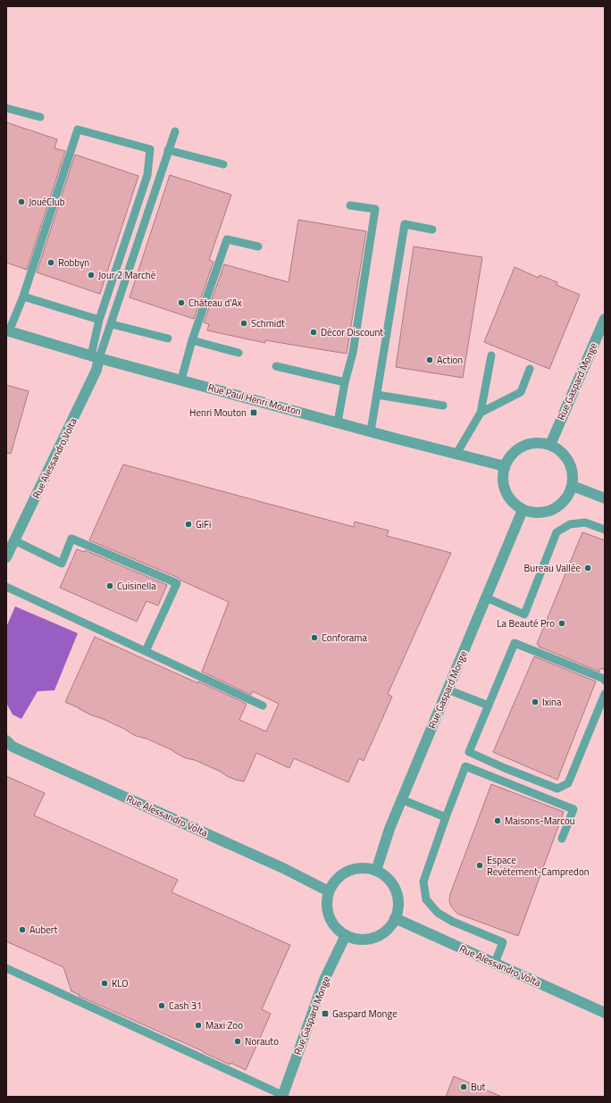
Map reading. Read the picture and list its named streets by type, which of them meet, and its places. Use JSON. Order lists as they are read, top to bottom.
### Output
{
  "streets": {
    "street": ["Rue Gaspard Monge", "Rue Paul Henri Mouton", "Rue Alessandro Volta"]
  },
  "crossings": [
    ["Rue Gaspard Monge", "Rue Paul Henri Mouton"],
    ["Rue Gaspard Monge", "Rue Alessandro Volta"],
    ["Rue Paul Henri Mouton", "Rue Alessandro Volta"]
  ],
  "places": {
    "other": [
      "JouéClub",
      "Robbyn",
      "Jour 2 Marché",
      "Château d'Ax",
      "Schmidt",
      "Décor Discount",
      "Action",
      "GiFi",
      "Bureau Vallée",
      "Cuisinella",
      "La Beauté Pro",
      "Conforama",
      "Ixina",
      "Maisons-Marcou",
      "Espace Revètement-Campredon",
      "Aubert",
      "KLO",
      "Cash 31",
      "Maxi Zoo",
      "Norauto",
      "But"
    ],
    "transit": ["Henri Mouton", "Gaspard Monge"]
  }
}
